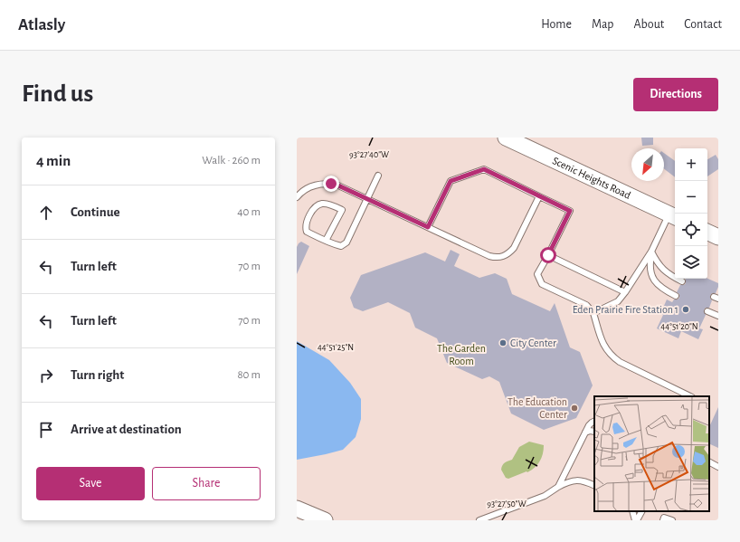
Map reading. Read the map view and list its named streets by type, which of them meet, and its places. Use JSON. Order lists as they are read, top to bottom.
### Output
{
  "streets": {
    "street": ["Scenic Heights Road"]
  },
  "parks": ["The Garden Room"],
  "places": ["Eden Prairie Fire Station 1", "City Center", "The Education Center"],
  "north": "bottom left",
  "page": {
    "header": "Atlasly",
    "nav": [
      "Home",
      "Map",
      "About",
      "Contact"
    ],
    "buttons": [
      "Directions",
      ["Save", "Share"]
    ],
    "title": "Find us",
    "heading": ["4 min", "Walk · 260 m"],
    "map_buttons": ["+", "−"],
    "list": [
      ["Continue", "40 m"],
      ["Turn left", "70 m"],
      ["Turn left", "70 m"],
      ["Turn right", "80 m"],
      "Arrive at destination"
    ]
  },
  "coordinates": [
    "93°27'40\"W",
    "44°51'20\"N",
    "44°51'25\"N",
    "93°27'50\"W"
  ]
}
